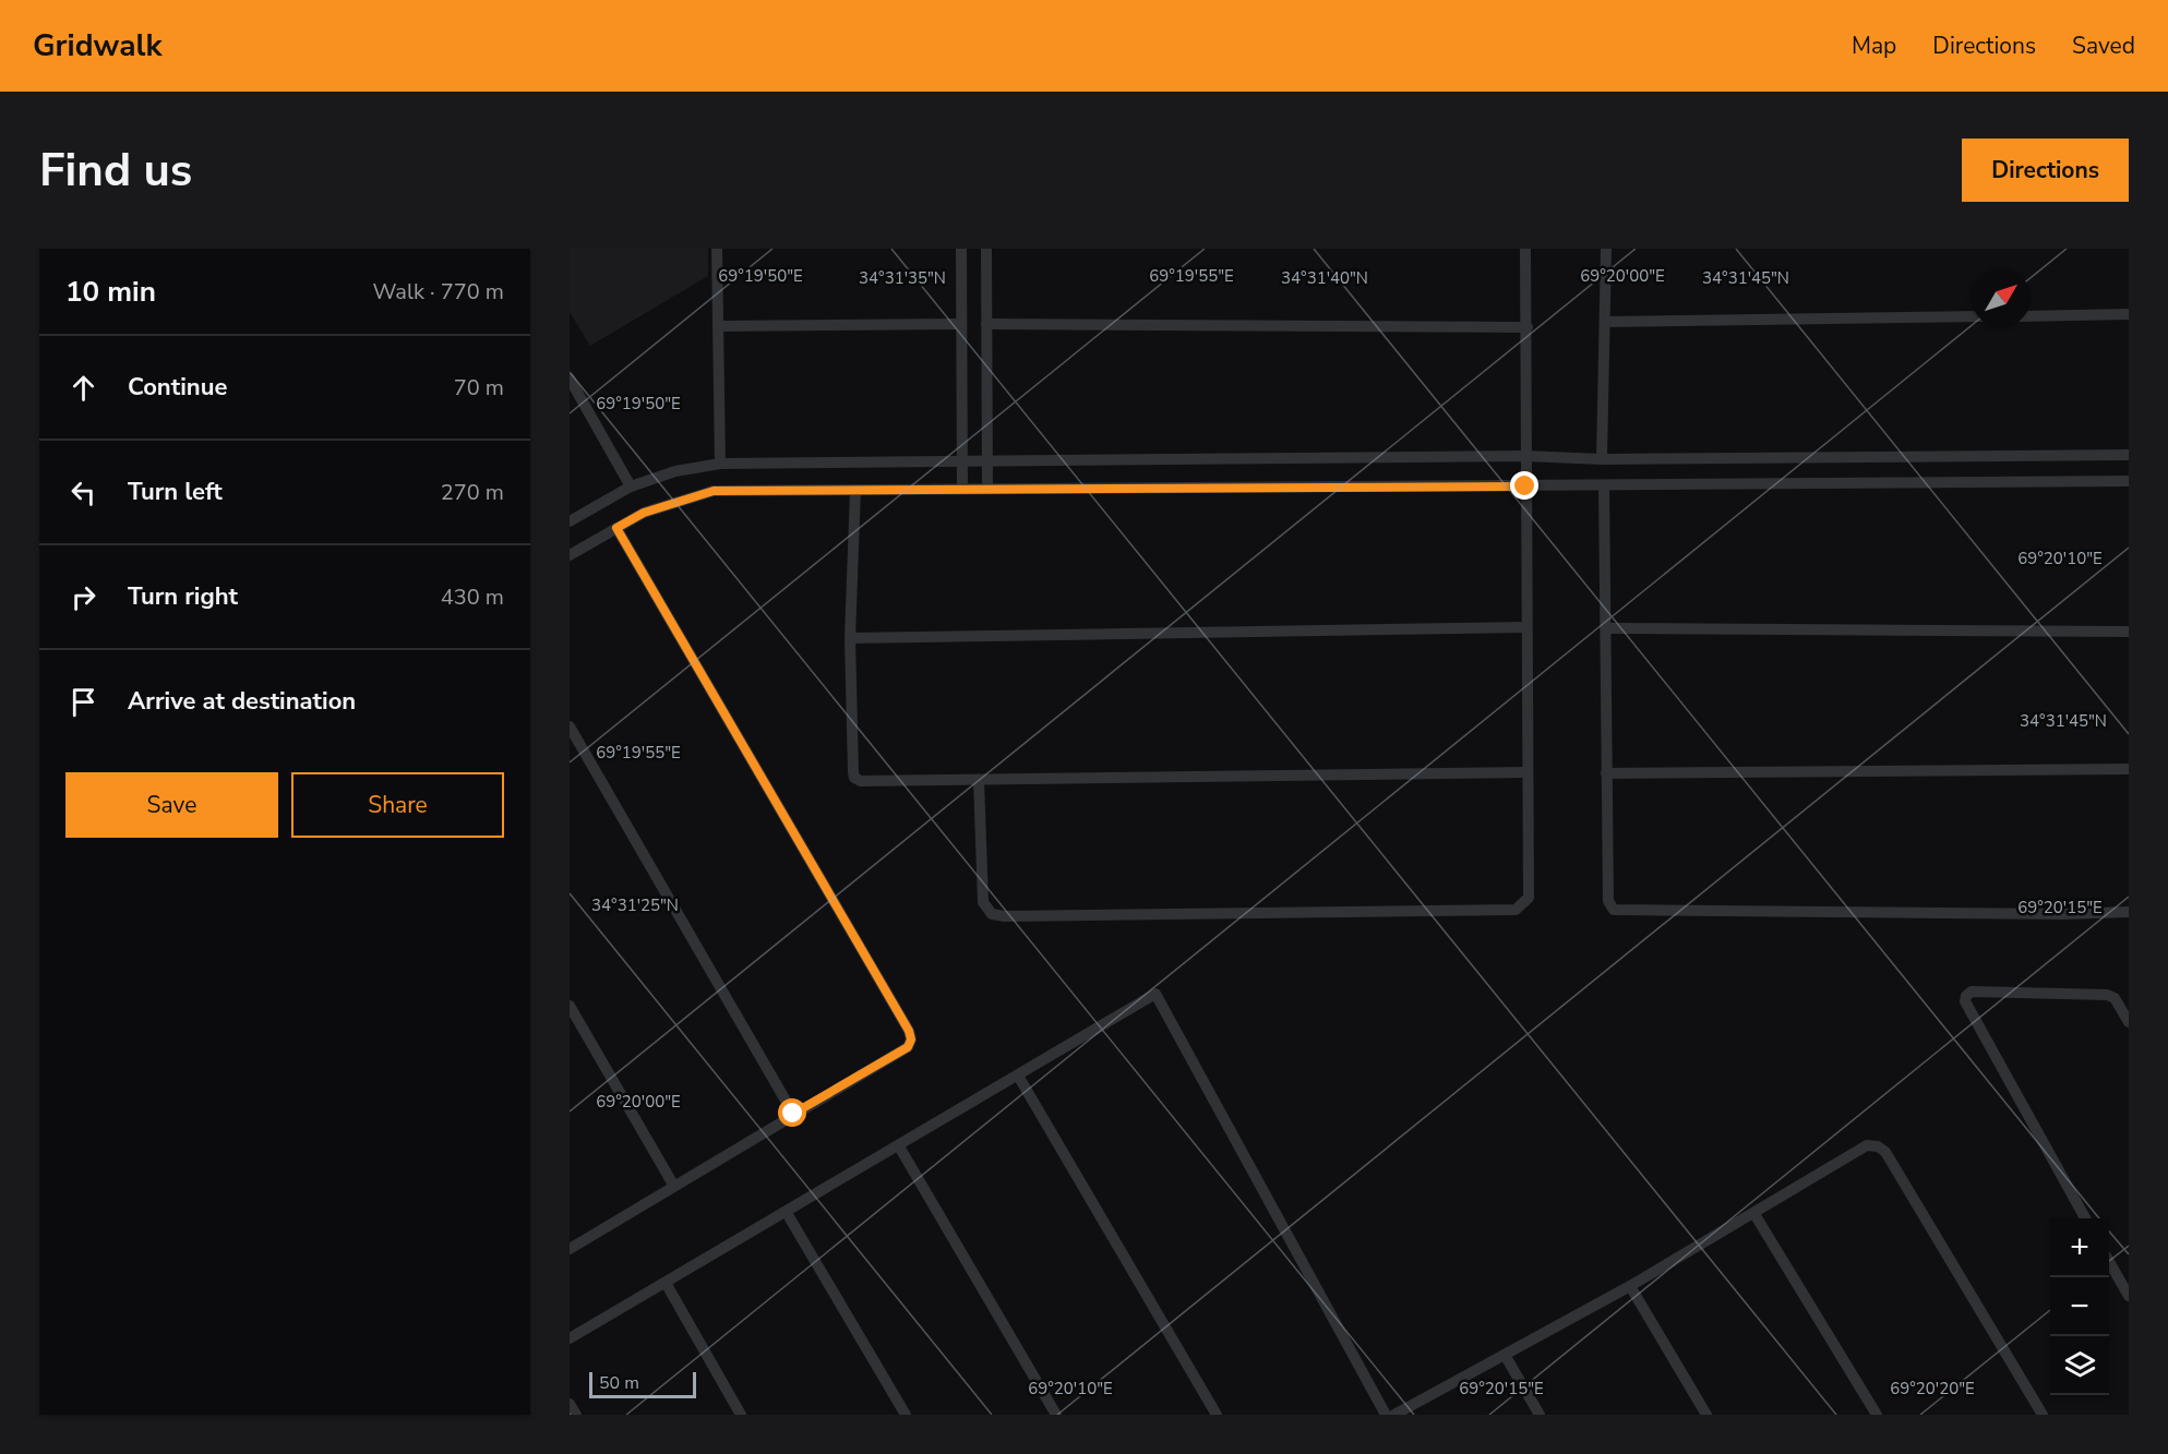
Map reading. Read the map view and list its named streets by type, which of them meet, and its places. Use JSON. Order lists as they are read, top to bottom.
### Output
{
  "scale_bar": "50 m",
  "north": "top right",
  "page": {
    "header": "Gridwalk",
    "nav": ["Map", "Directions", "Saved"],
    "buttons": [
      "Directions",
      ["Save", "Share"]
    ],
    "title": "Find us",
    "heading": ["10 min", "Walk · 770 m"],
    "list": [
      ["Continue", "70 m"],
      ["Turn left", "270 m"],
      ["Turn right", "430 m"],
      "Arrive at destination"
    ],
    "map_buttons": ["+", "−"],
    "scale": "50 m"
  },
  "coordinates": [
    "69°19'50\"E",
    "69°19'55\"E",
    "69°20'00\"E",
    "34°31'35\"N",
    "34°31'40\"N",
    "34°31'45\"N",
    "69°20'10\"E",
    "34°31'25\"N",
    "69°20'15\"E",
    "69°20'20\"E"
  ]
}
